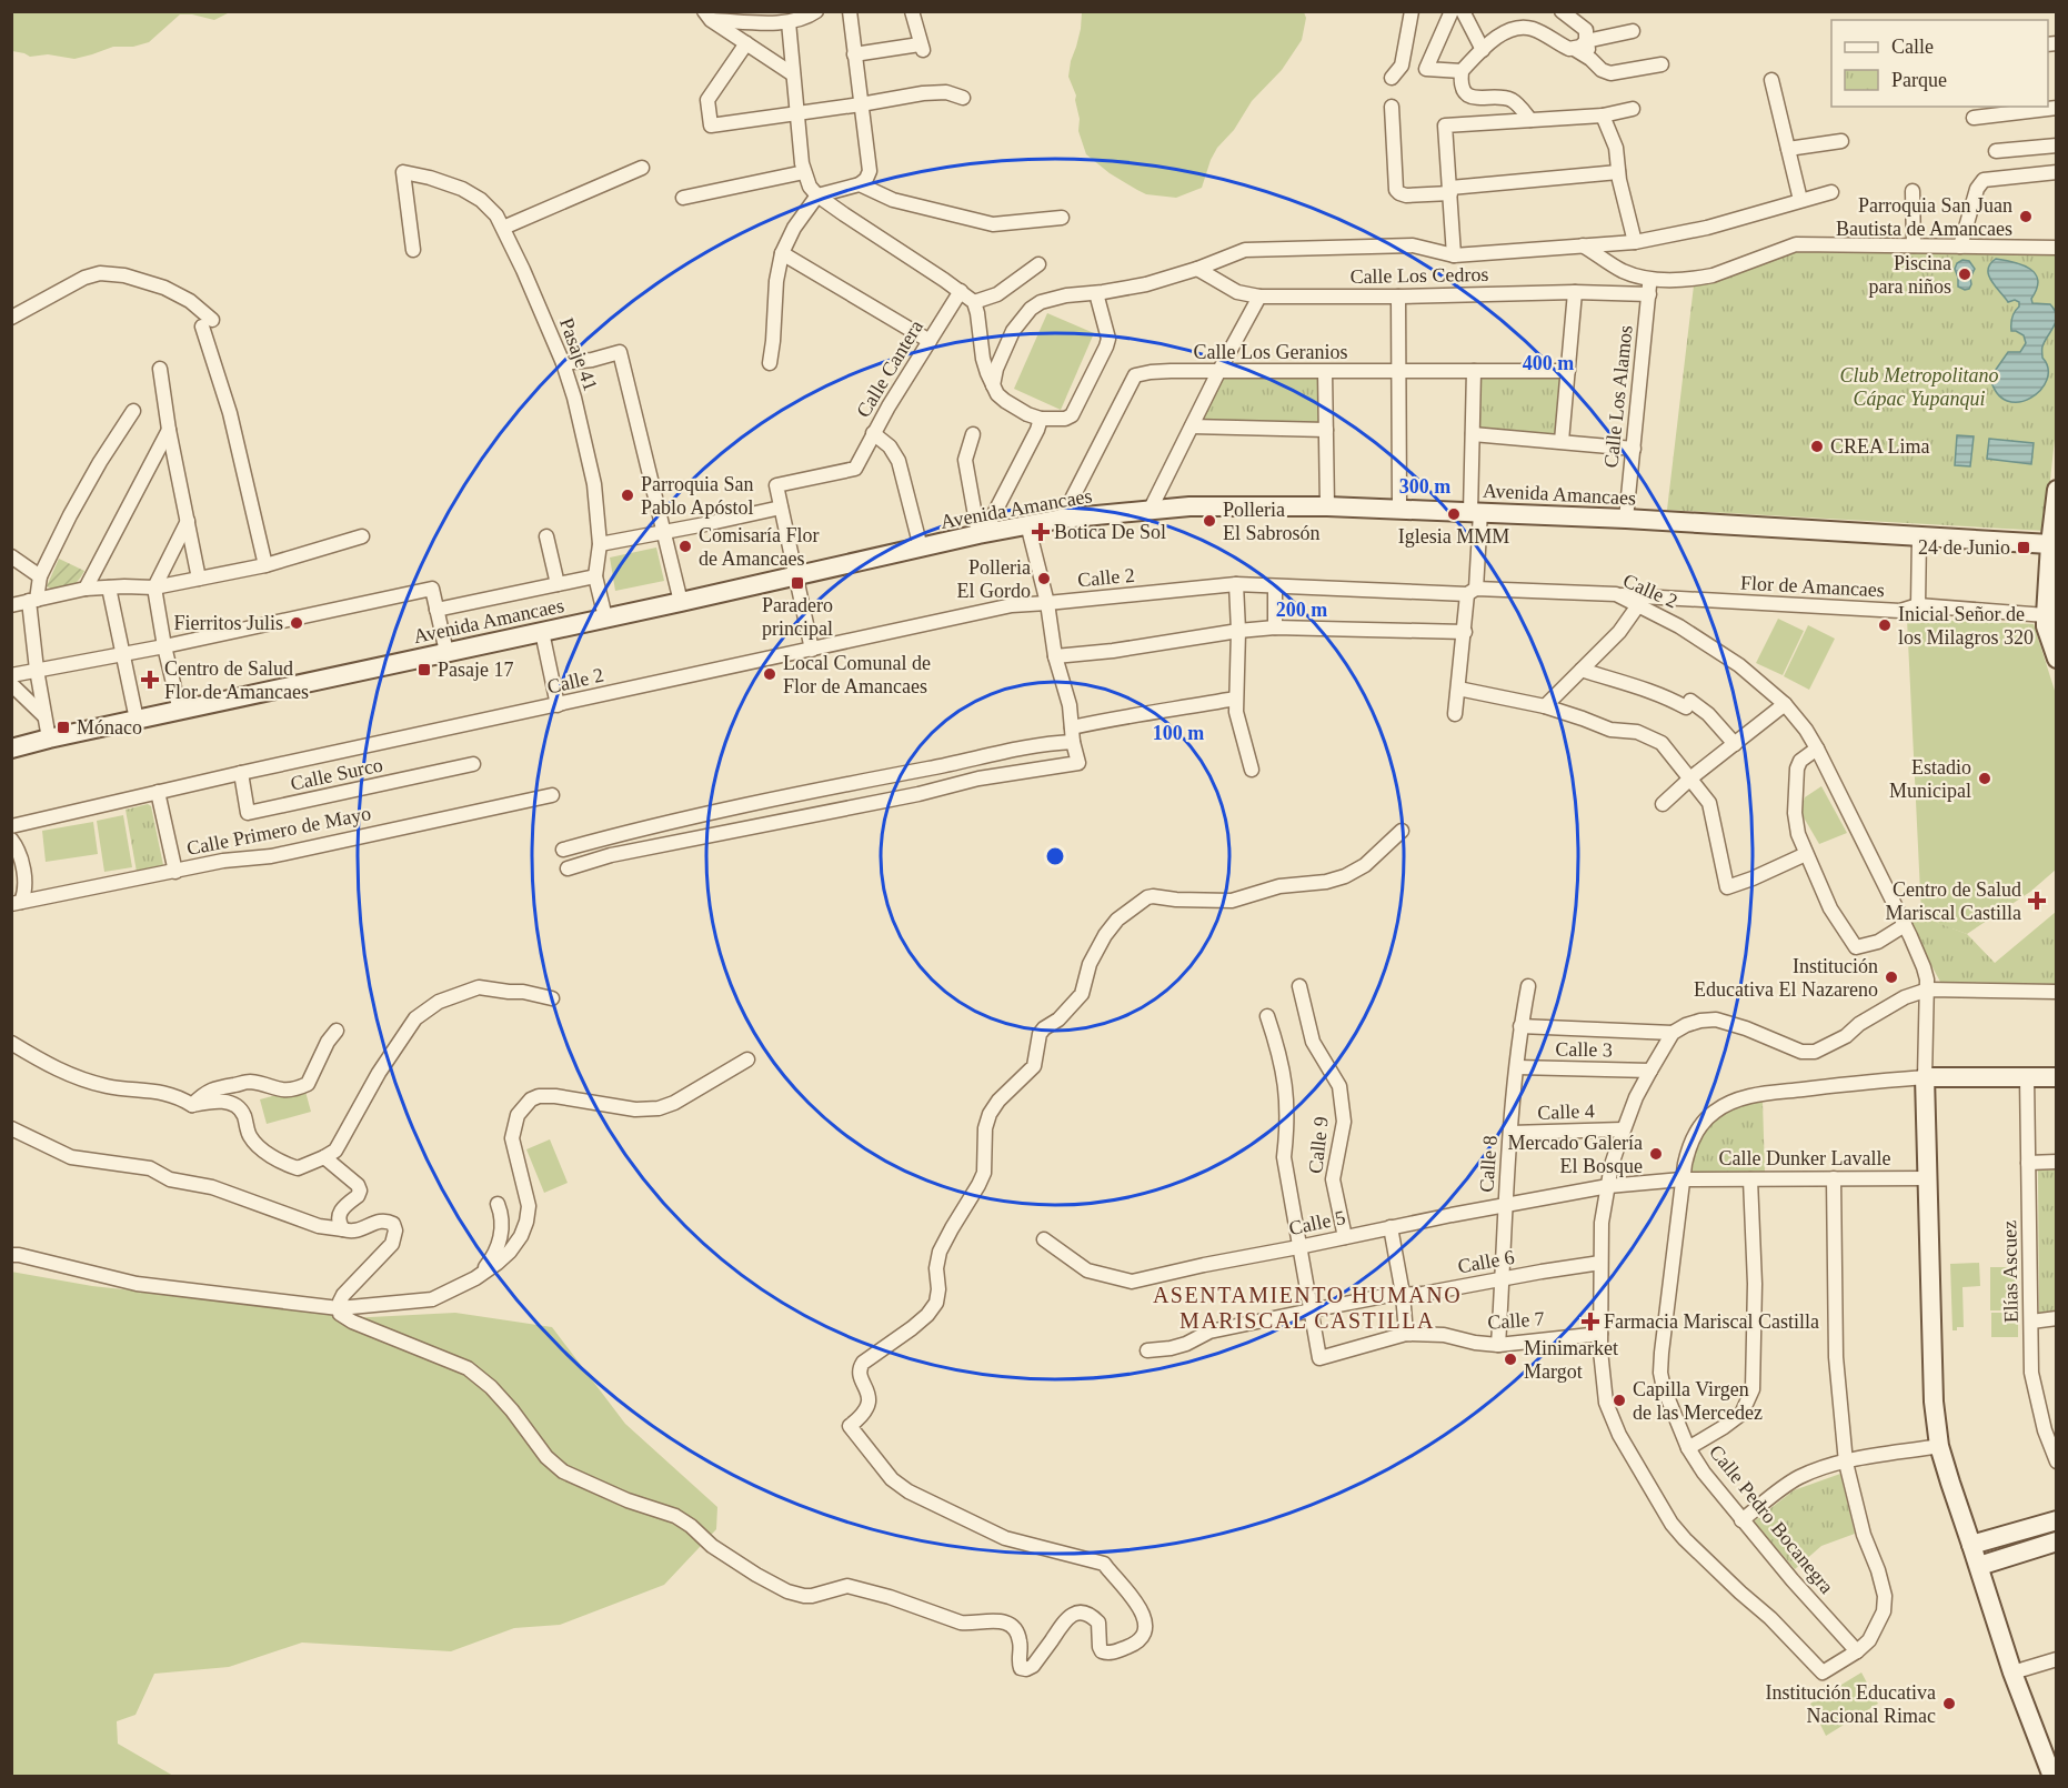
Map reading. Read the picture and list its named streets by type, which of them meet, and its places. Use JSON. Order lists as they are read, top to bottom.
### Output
{
  "streets": {
    "street": [
      "Calle Los Cedros",
      "Calle Los Geranios",
      "Pasaje 41",
      "Calle Cantera",
      "Calle Los Alamos",
      "Avenida Amancaes",
      "Calle 2",
      "Flor de Amancaes",
      "Calle Surco",
      "Calle Primero de Mayo",
      "Calle 3",
      "Calle 4",
      "Calle 9",
      "Calle Dunker Lavalle",
      "Calle 8",
      "Calle 5",
      "Calle 6",
      "Elías Ascuez",
      "Calle 7",
      "Calle Pedro Bocanegra"
    ]
  },
  "crossings": [
    ["Calle Los Cedros", "Calle Los Alamos"],
    ["Calle Los Geranios", "Avenida Amancaes"],
    ["Pasaje 41", "Avenida Amancaes"],
    ["Calle Los Alamos", "Avenida Amancaes"],
    ["Calle 2", "Flor de Amancaes"],
    ["Calle 2", "Calle Surco"],
    ["Calle 2", "Calle Pedro Bocanegra"],
    ["Calle 3", "Calle 8"],
    ["Calle 4", "Calle 8"],
    ["Calle 9", "Calle 5"],
    ["Calle Dunker Lavalle", "Calle 5"],
    ["Calle Dunker Lavalle", "Calle Pedro Bocanegra"],
    ["Calle 8", "Calle 5"],
    ["Calle 8", "Calle 6"],
    ["Calle 8", "Calle 7"],
    ["Calle 6", "Calle 7"]
  ],
  "districts": ["ASENTAMIENTO HUMANO MARISCAL CASTILLA"],
  "parks": ["Club Metropolitano Cápac Yupanqui"],
  "places": {
    "other": [
      "Parroquia San Juan Bautista de Amancaes",
      "Piscina para niños",
      "CREA Lima",
      "Parroquia San Pablo Apóstol",
      "Iglesia MMM",
      "Polleria El Sabrosón",
      "Comisaría Flor de Amancaes",
      "Polleria El Gordo",
      "Fierritos Julis",
      "Inicial Señor de los Milagros 320",
      "Local Comunal de Flor de Amancaes",
      "Estadio Municipal",
      "Institución Educativa El Nazareno",
      "Mercado Galería El Bosque",
      "Minimarket Margot",
      "Capilla Virgen de las Mercedez",
      "Institución Educativa Nacional Rimac"
    ],
    "health": [
      "Botica De Sol",
      "Centro de Salud Flor de Amancaes",
      "Centro de Salud Mariscal Castilla",
      "Farmacia Mariscal Castilla"
    ],
    "transit": [
      "24 de Junio",
      "Paradero principal",
      "Pasaje 17",
      "Mónaco"
    ]
  },
  "legend": ["Calle", "Parque"],
  "rings": [
    "400 m",
    "300 m",
    "200 m",
    "100 m"
  ]
}
